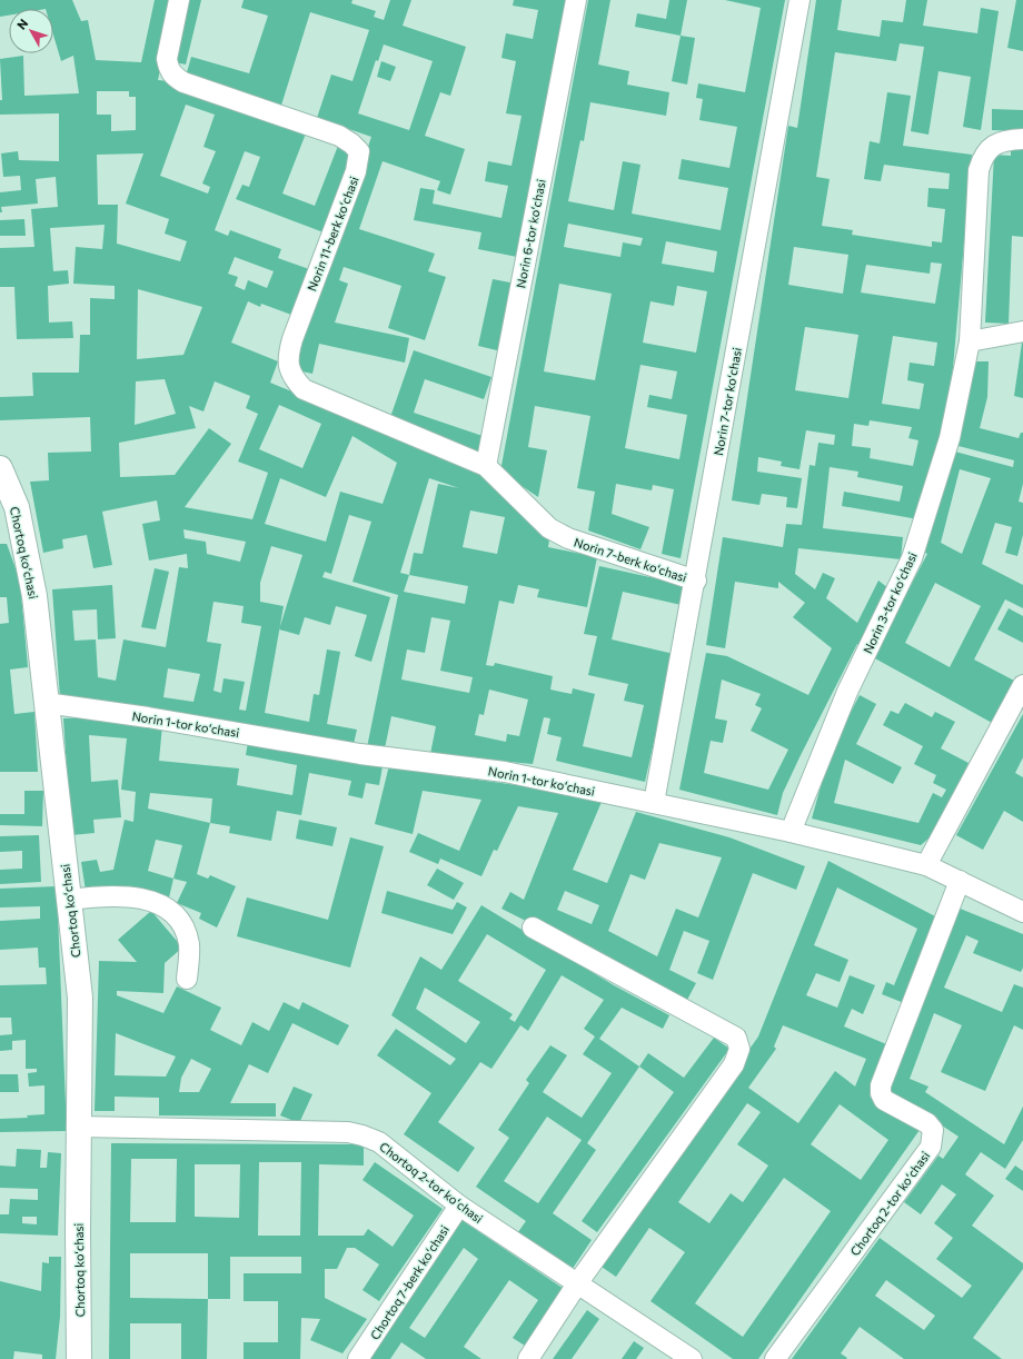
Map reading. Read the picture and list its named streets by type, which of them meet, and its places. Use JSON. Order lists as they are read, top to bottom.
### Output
{
  "streets": {
    "main road": ["Chortoq koʻchasi"],
    "street": [
      "Norin 11-berk koʻchasi",
      "Norin 6-tor koʻchasi",
      "Norin 7-tor koʻchasi",
      "Norin 7-berk koʻchasi",
      "Norin 3-tor koʻchasi",
      "Norin 1-tor koʻchasi",
      "Chortoq 2-tor koʻchasi",
      "Chortoq 7-berk koʻchasi"
    ]
  },
  "crossings": [
    ["Norin 11-berk koʻchasi", "Norin 6-tor koʻchasi"],
    ["Norin 11-berk koʻchasi", "Norin 7-berk koʻchasi"],
    ["Norin 6-tor koʻchasi", "Norin 7-berk koʻchasi"],
    ["Norin 7-tor koʻchasi", "Norin 7-berk koʻchasi"],
    ["Norin 7-tor koʻchasi", "Norin 1-tor koʻchasi"],
    ["Chortoq koʻchasi", "Norin 1-tor koʻchasi"],
    ["Chortoq koʻchasi", "Chortoq 2-tor koʻchasi"],
    ["Norin 3-tor koʻchasi", "Norin 1-tor koʻchasi"],
    ["Norin 1-tor koʻchasi", "Chortoq 2-tor koʻchasi"],
    ["Chortoq 2-tor koʻchasi", "Chortoq 7-berk koʻchasi"]
  ],
  "north": "top left"
}
